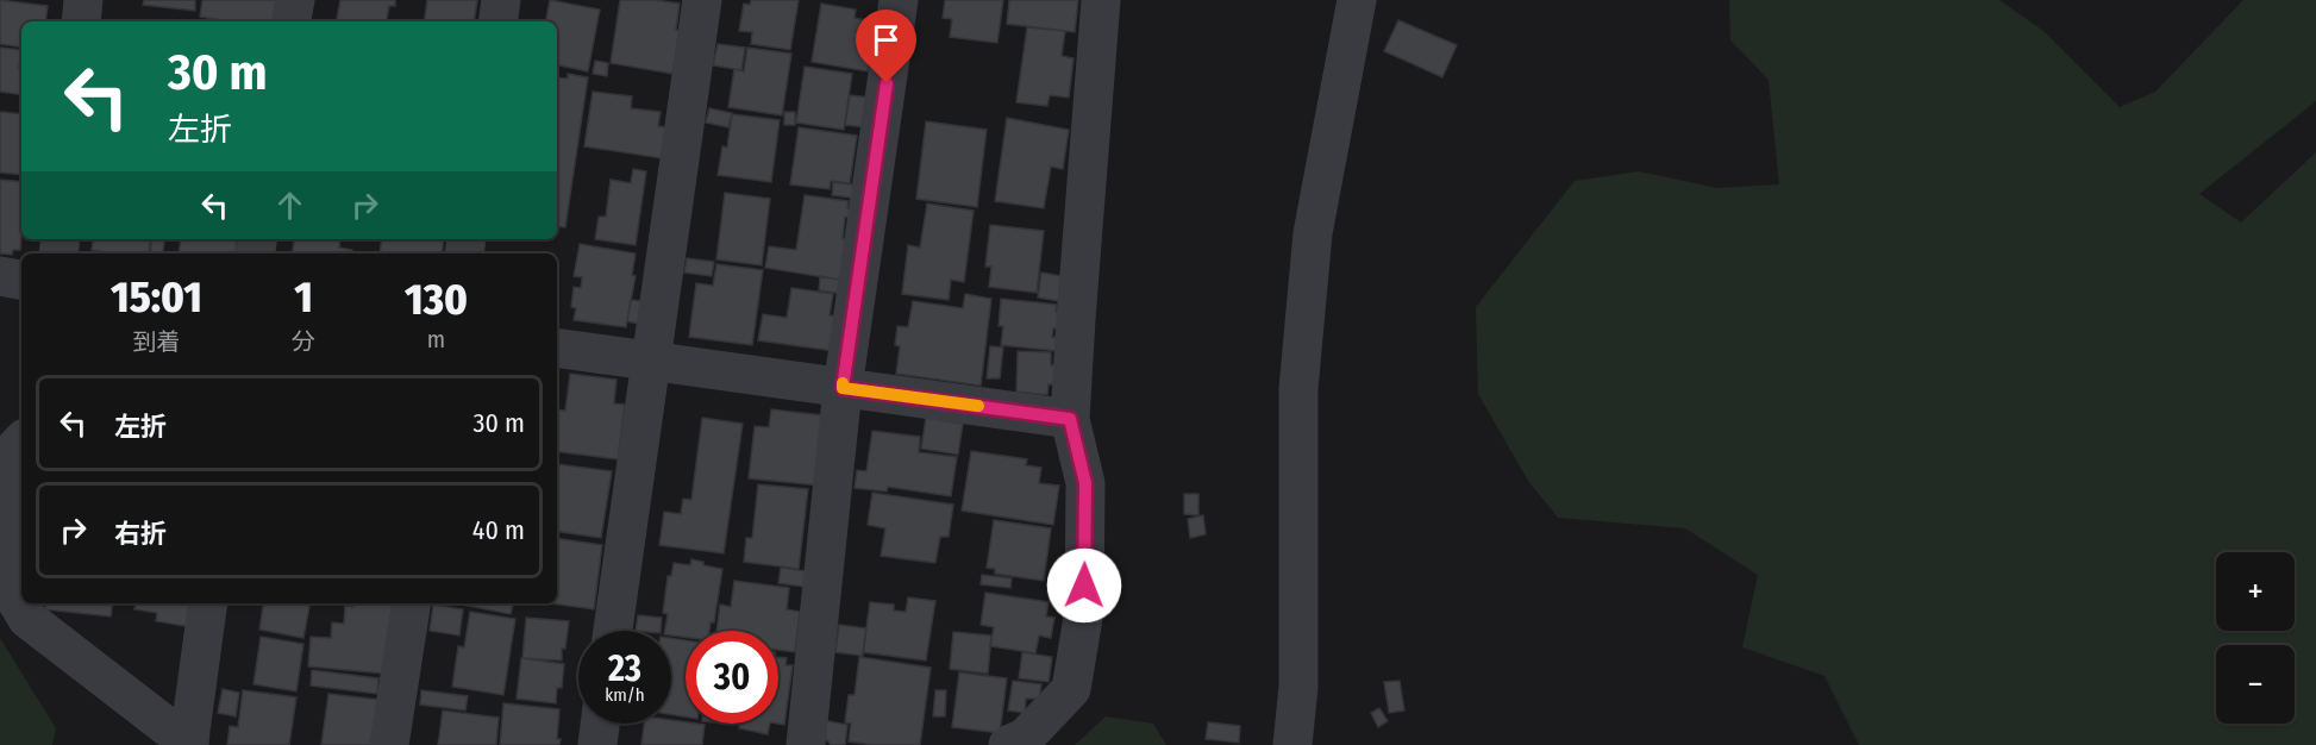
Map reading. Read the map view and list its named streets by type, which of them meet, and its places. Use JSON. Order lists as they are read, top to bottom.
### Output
{
  "page": {
    "turn": ["30 m", "左折"],
    "eta": [
      "15:01",
      "到着",
      "1",
      "分",
      "130",
      "m"
    ],
    "list": [
      {
        "name": "左折",
        "value": "30 m"
      },
      {
        "name": "右折",
        "value": "40 m"
      }
    ],
    "map_buttons": ["+", "−"],
    "speed": "23 km/h",
    "limit": "30"
  }
}
